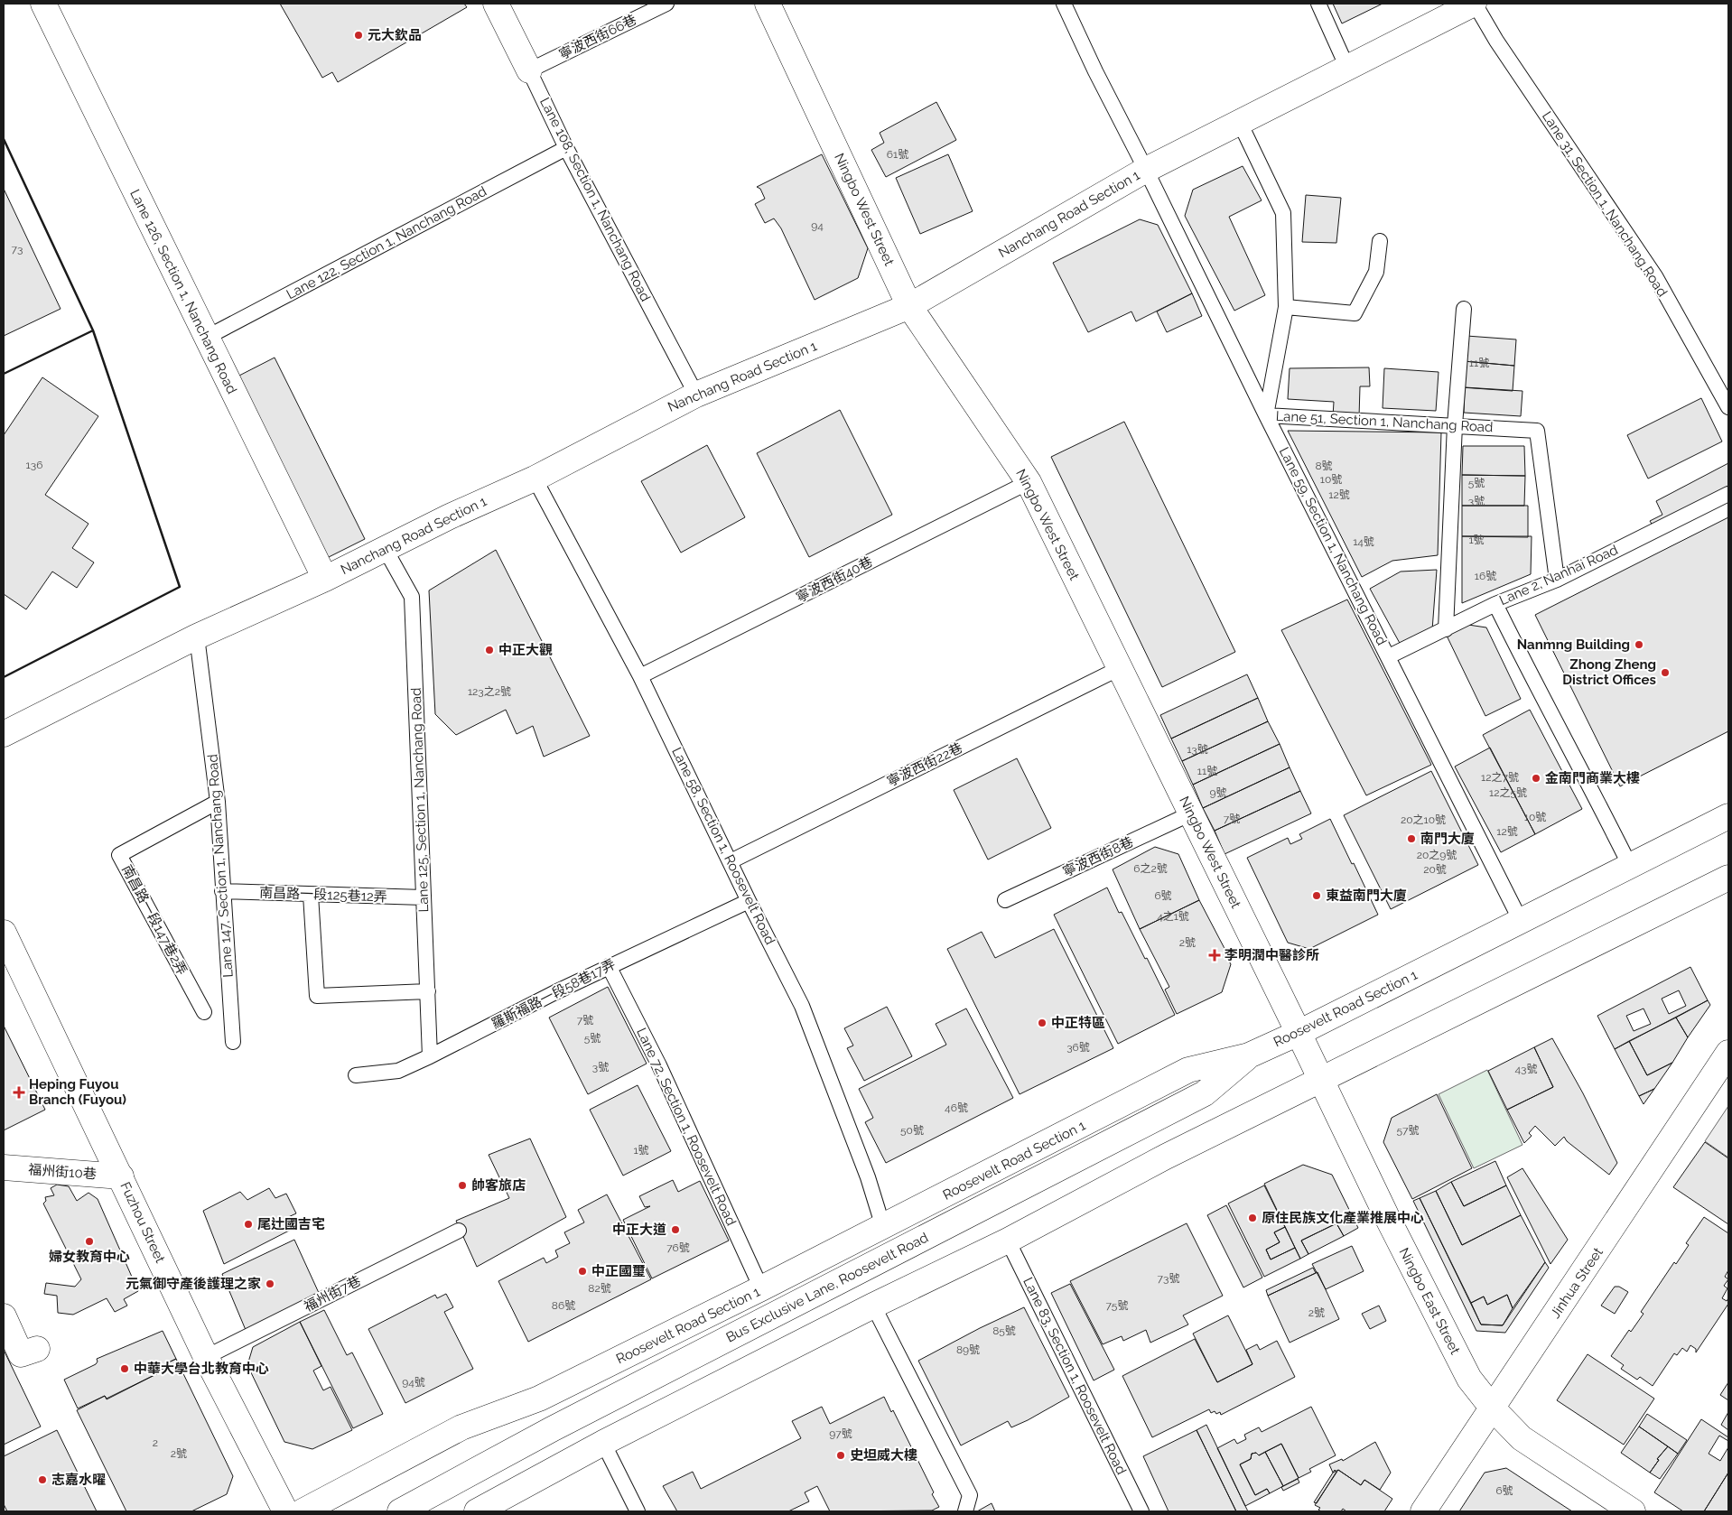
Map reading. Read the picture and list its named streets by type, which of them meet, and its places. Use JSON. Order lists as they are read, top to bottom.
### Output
{
  "streets": {
    "street": [
      "Lane 108, Section 1, Nanchang Road",
      "Ningbo West Street",
      "Nanchang Road Section 1",
      "Lane 126, Section 1, Nanchang Road",
      "Roosevelt Road Section 1",
      "福州街10巷",
      "Fuzhou Street",
      "Jinhua Street",
      "Bus Exclusive Lane, Roosevelt Road",
      "Ningbo East Street"
    ],
    "lane": [
      "寧波西街66巷",
      "Lane 31, Section 1, Nanchang Road",
      "Lane 122, Section 1, Nanchang Road",
      "Lane 51, Section 1, Nanchang Road",
      "Lane 59, Section 1, Nanchang Road",
      "Lane 2, Nanhai Road",
      "寧波西街40巷",
      "寧波西街22巷",
      "Lane 125, Section 1, Nanchang Road",
      "Lane 58, Section 1, Roosevelt Road",
      "寧波西街8巷",
      "Lane 147, Section 1, Nanchang Road",
      "南昌路一段125巷12弄",
      "南昌路一段147巷2弄",
      "羅斯福路一段58巷17弄",
      "Lane 72, Section 1, Roosevelt Road",
      "福州街7巷",
      "Lane 83, Section 1, Roosevelt Road"
    ]
  },
  "crossings": [
    ["寧波西街66巷", "Lane 108, Section 1, Nanchang Road"],
    ["Lane 108, Section 1, Nanchang Road", "Nanchang Road Section 1"],
    ["Lane 108, Section 1, Nanchang Road", "Lane 122, Section 1, Nanchang Road"],
    ["Lane 31, Section 1, Nanchang Road", "Nanchang Road Section 1"],
    ["Ningbo West Street", "Nanchang Road Section 1"],
    ["Ningbo West Street", "寧波西街40巷"],
    ["Ningbo West Street", "寧波西街22巷"],
    ["Ningbo West Street", "寧波西街8巷"],
    ["Ningbo West Street", "Roosevelt Road Section 1"],
    ["Ningbo West Street", "Ningbo East Street"],
    ["Nanchang Road Section 1", "Lane 126, Section 1, Nanchang Road"],
    ["Nanchang Road Section 1", "Lane 51, Section 1, Nanchang Road"],
    ["Nanchang Road Section 1", "Lane 59, Section 1, Nanchang Road"],
    ["Nanchang Road Section 1", "Lane 125, Section 1, Nanchang Road"],
    ["Nanchang Road Section 1", "Lane 58, Section 1, Roosevelt Road"],
    ["Nanchang Road Section 1", "Lane 147, Section 1, Nanchang Road"],
    ["Lane 122, Section 1, Nanchang Road", "Lane 126, Section 1, Nanchang Road"],
    ["Lane 51, Section 1, Nanchang Road", "Lane 59, Section 1, Nanchang Road"],
    ["Lane 51, Section 1, Nanchang Road", "Lane 2, Nanhai Road"],
    ["Lane 59, Section 1, Nanchang Road", "Lane 2, Nanhai Road"],
    ["Lane 59, Section 1, Nanchang Road", "Roosevelt Road Section 1"],
    ["寧波西街40巷", "Lane 58, Section 1, Roosevelt Road"],
    ["寧波西街22巷", "Lane 58, Section 1, Roosevelt Road"],
    ["Lane 125, Section 1, Nanchang Road", "南昌路一段125巷12弄"],
    ["Lane 125, Section 1, Nanchang Road", "羅斯福路一段58巷17弄"],
    ["Lane 58, Section 1, Roosevelt Road", "羅斯福路一段58巷17弄"],
    ["Lane 58, Section 1, Roosevelt Road", "Roosevelt Road Section 1"],
    ["Lane 147, Section 1, Nanchang Road", "南昌路一段125巷12弄"],
    ["Lane 147, Section 1, Nanchang Road", "南昌路一段147巷2弄"],
    ["羅斯福路一段58巷17弄", "Lane 72, Section 1, Roosevelt Road"],
    ["Roosevelt Road Section 1", "Lane 72, Section 1, Roosevelt Road"],
    ["Roosevelt Road Section 1", "Bus Exclusive Lane, Roosevelt Road"],
    ["Roosevelt Road Section 1", "Ningbo East Street"],
    ["福州街10巷", "Fuzhou Street"],
    ["Fuzhou Street", "福州街7巷"],
    ["Jinhua Street", "Ningbo East Street"]
  ],
  "places": {
    "other": [
      "元大欽品",
      "Nanmng Building",
      "中正大觀",
      "Zhong Zheng District Offices",
      "金南門商業大樓",
      "南門大廈",
      "東益南門大廈",
      "中正特區",
      "帥客旅店",
      "原住民族文化產業推展中心",
      "尾辻國吉宅",
      "中正大道",
      "婦女教育中心",
      "中正國璽",
      "元氣御守產後護理之家",
      "中華大學台北教育中心",
      "史坦威大樓",
      "志嘉水曜"
    ],
    "health": ["李明潤中醫診所", "Heping Fuyou Branch (Fuyou)"]
  },
  "house_numbers": [
    "61號",
    "94",
    "73",
    "11號",
    "136",
    "8號",
    "10號",
    "5號",
    "12號",
    "3號",
    "1號",
    "14號",
    "16號",
    "123之2號",
    "13號",
    "11號",
    "12之7號",
    "9號",
    "12之5號",
    "10號",
    "7號",
    "20之10號",
    "12號",
    "20之9號",
    "6之2號",
    "20號",
    "6號",
    "4之1號",
    "2號",
    "7號",
    "5號",
    "36號",
    "3號",
    "43號",
    "46號",
    "50號",
    "57號",
    "1號",
    "76號",
    "73號",
    "82號",
    "86號",
    "75號",
    "2號",
    "85號",
    "89號",
    "94號",
    "97號",
    "2",
    "2號",
    "6號"
  ]
}
